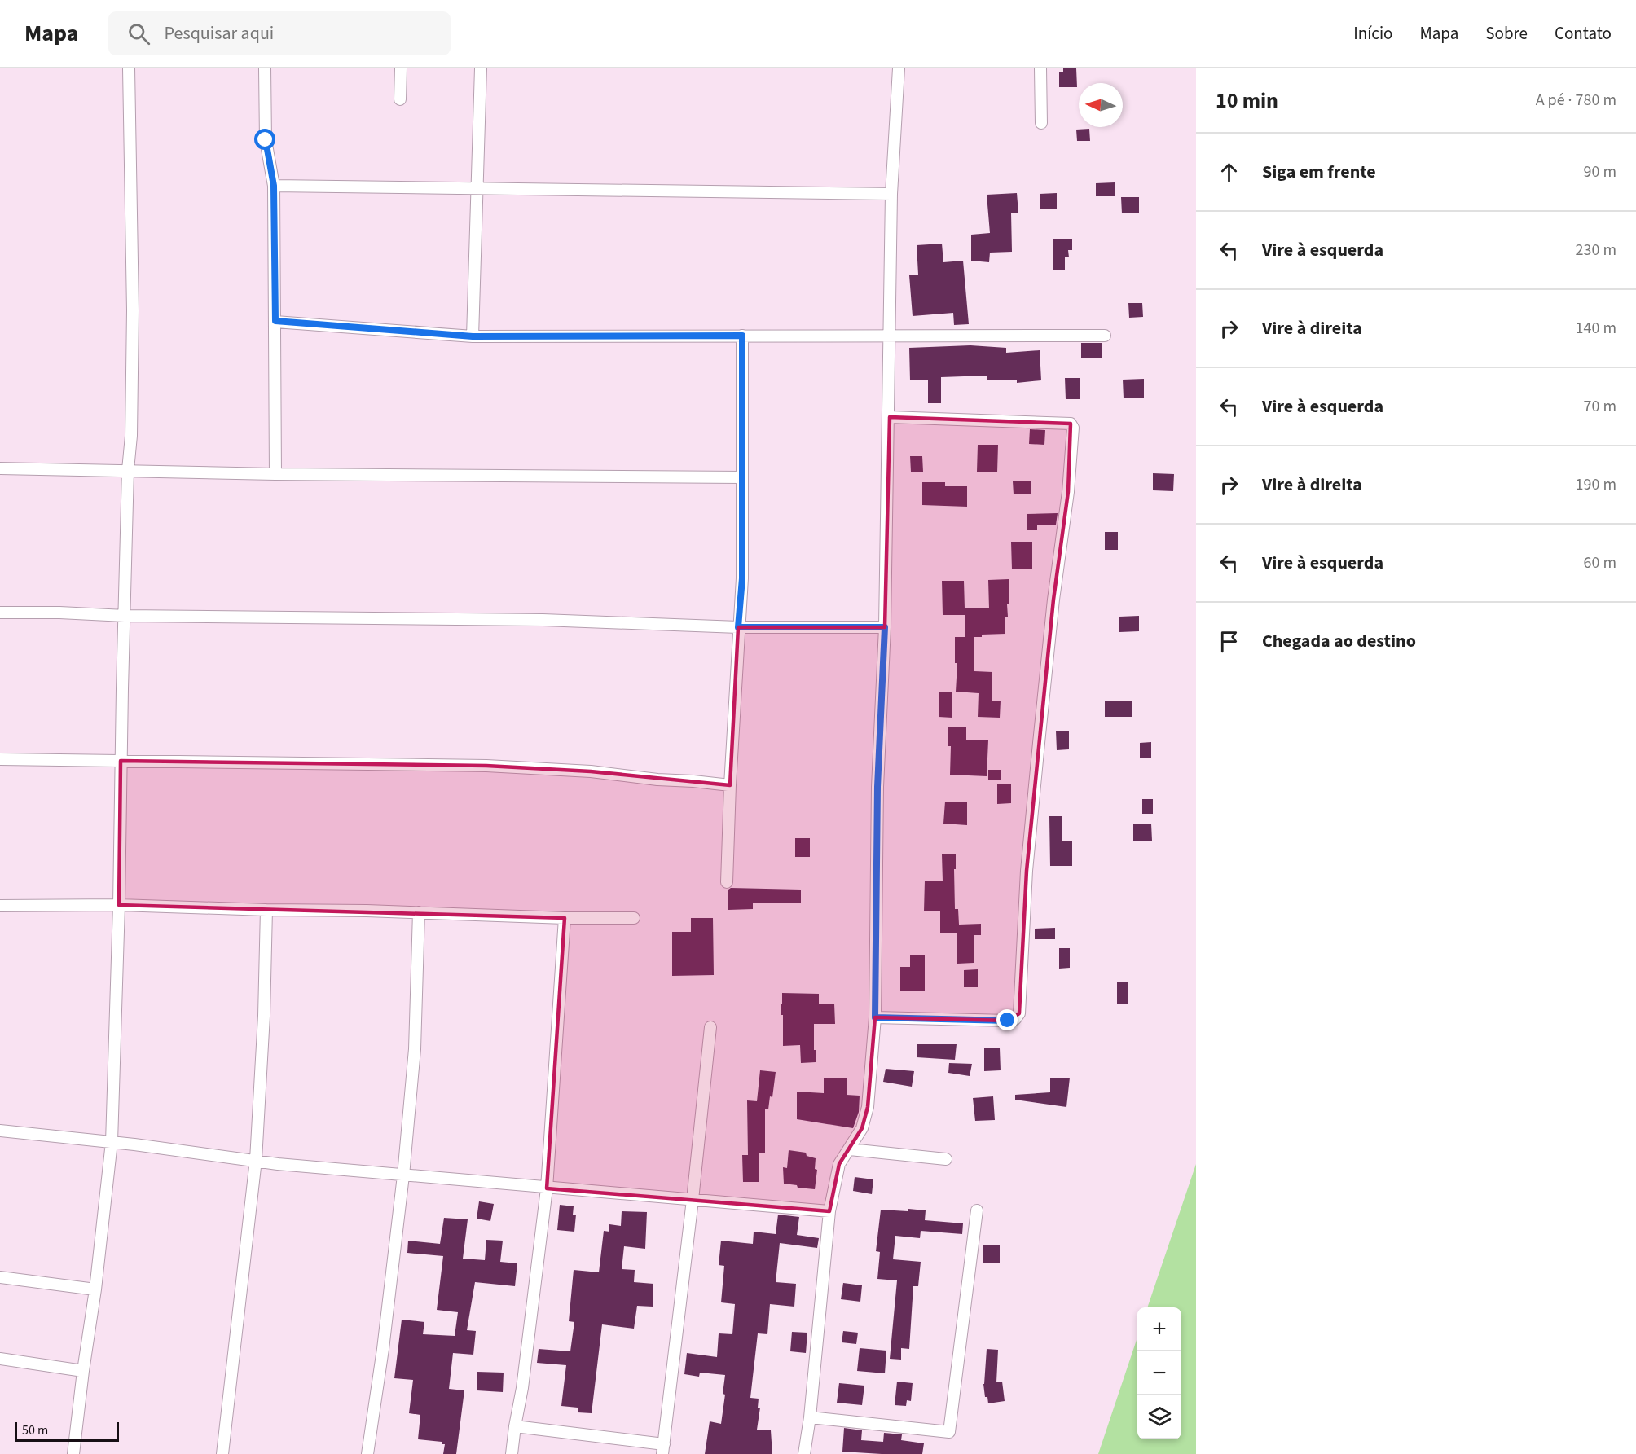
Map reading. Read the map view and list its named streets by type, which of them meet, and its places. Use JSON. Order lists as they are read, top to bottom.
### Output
{
  "scale_bar": "50 m",
  "north": "left",
  "page": {
    "header": "Mapa",
    "search": "Pesquisar aqui",
    "nav": [
      "Início",
      "Mapa",
      "Sobre",
      "Contato"
    ],
    "heading": ["10 min", "A pé · 780 m"],
    "list": [
      ["Siga em frente", "90 m"],
      ["Vire à esquerda", "230 m"],
      ["Vire à direita", "140 m"],
      ["Vire à esquerda", "70 m"],
      ["Vire à direita", "190 m"],
      ["Vire à esquerda", "60 m"],
      "Chegada ao destino"
    ],
    "map_buttons": ["+", "−"],
    "scale": "50 m"
  }
}
